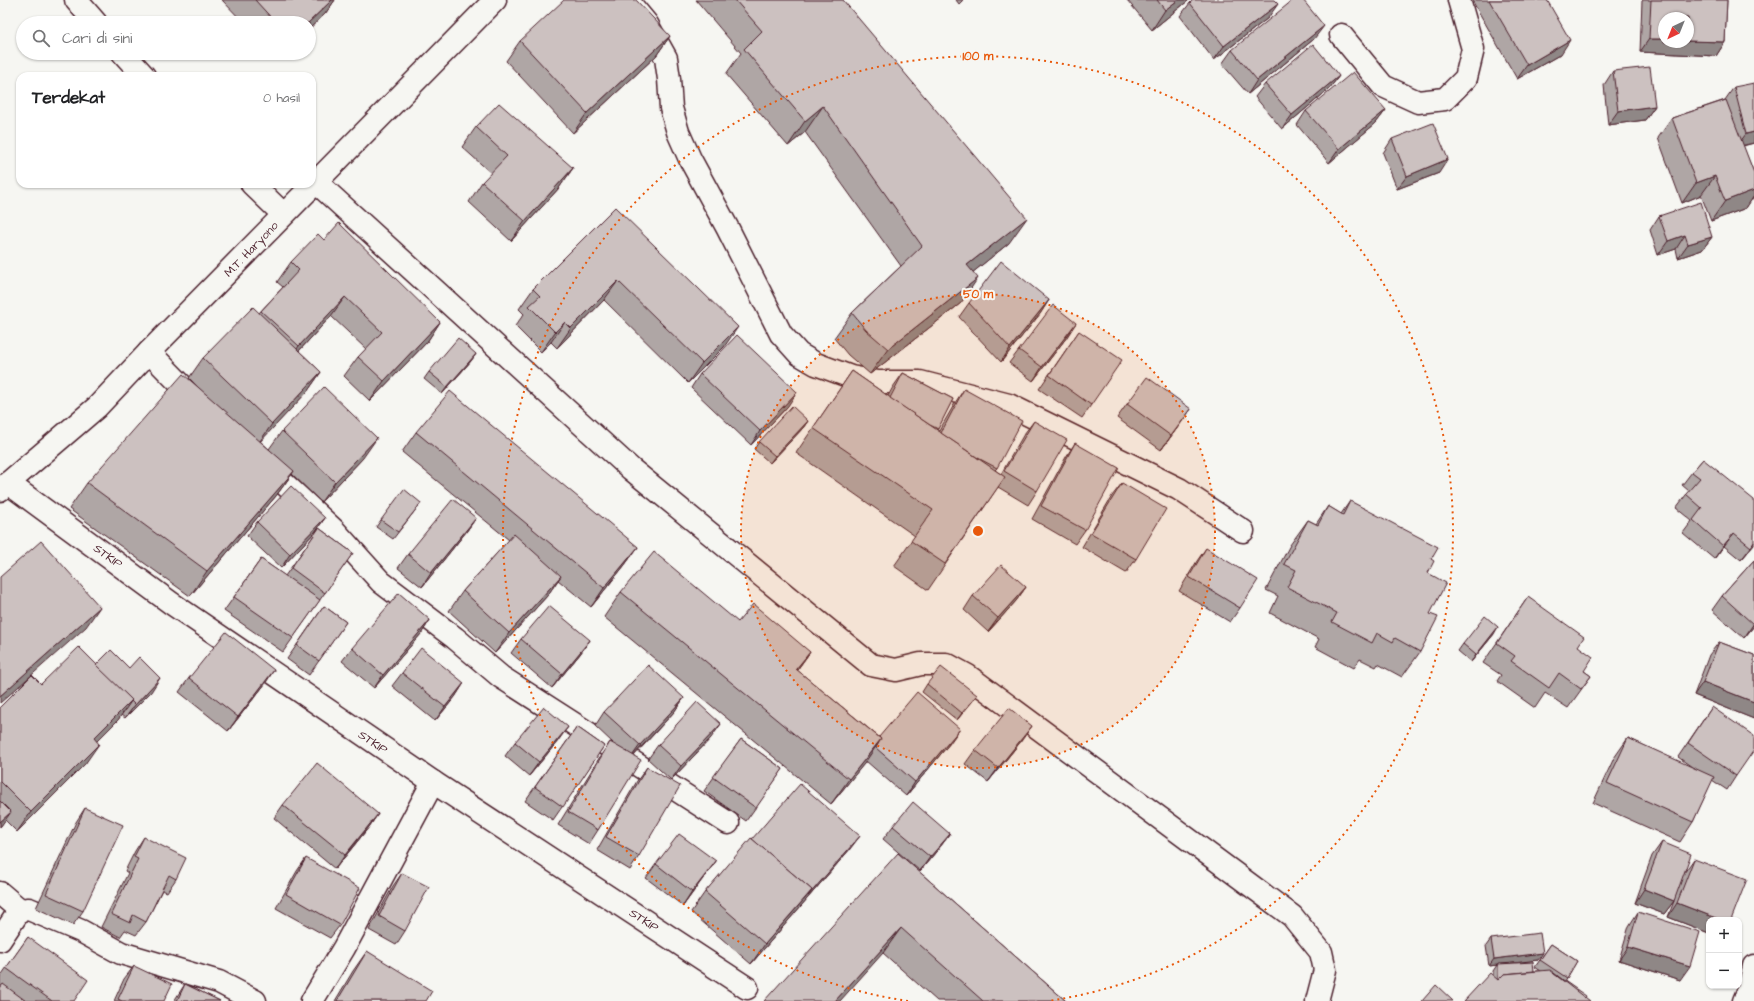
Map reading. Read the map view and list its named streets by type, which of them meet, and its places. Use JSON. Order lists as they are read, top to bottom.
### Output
{
  "streets": {
    "main road": ["M.T. Haryono", "STKIP"]
  },
  "crossings": [
    ["M.T. Haryono", "STKIP"]
  ],
  "north": "bottom left",
  "page": {
    "search": "Cari di sini",
    "heading": ["Terdekat", "0 hasil"],
    "map_buttons": ["+", "−"]
  },
  "rings": ["100 m", "50 m"]
}
